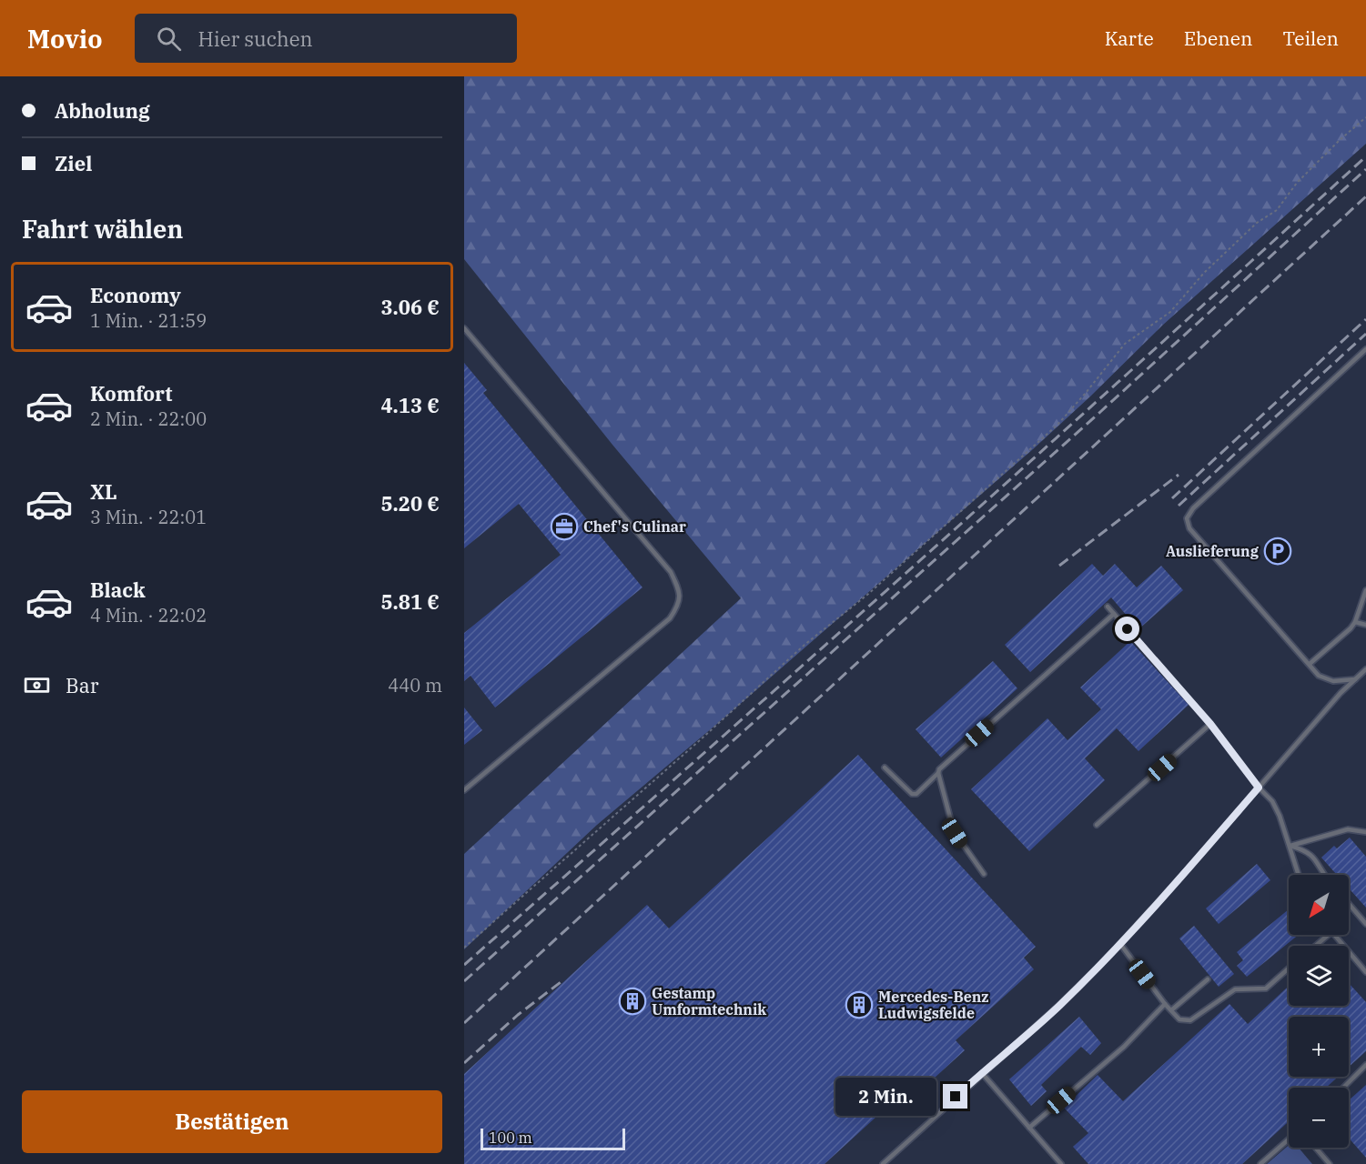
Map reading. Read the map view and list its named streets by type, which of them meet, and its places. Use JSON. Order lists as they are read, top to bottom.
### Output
{
  "places": {
    "office": ["Chef's Culinar"],
    "parking": ["Auslieferung"],
    "building": ["Gestamp Umformtechnik", "Mercedes-Benz Ludwigsfelde"]
  },
  "scale_bar": "100 m",
  "north": "bottom left",
  "page": {
    "header": "Movio",
    "search": "Hier suchen",
    "nav": ["Karte", "Ebenen", "Teilen"],
    "banner": ["Abholung", "Ziel"],
    "heading": "Fahrt wählen",
    "list": [
      {
        "name": "Economy",
        "note": "1 Min. · 21:59",
        "value": "3.06 €"
      },
      {
        "name": "Komfort",
        "note": "2 Min. · 22:00",
        "value": "4.13 €"
      },
      {
        "name": "XL",
        "note": "3 Min. · 22:01",
        "value": "5.20 €"
      },
      {
        "name": "Black",
        "note": "4 Min. · 22:02",
        "value": "5.81 €"
      }
    ],
    "pay": ["Bar", "440 m"],
    "map_buttons": ["+", "−"],
    "bubble": "2 Min.",
    "buttons": "Bestätigen",
    "scale": "100 m"
  }
}
